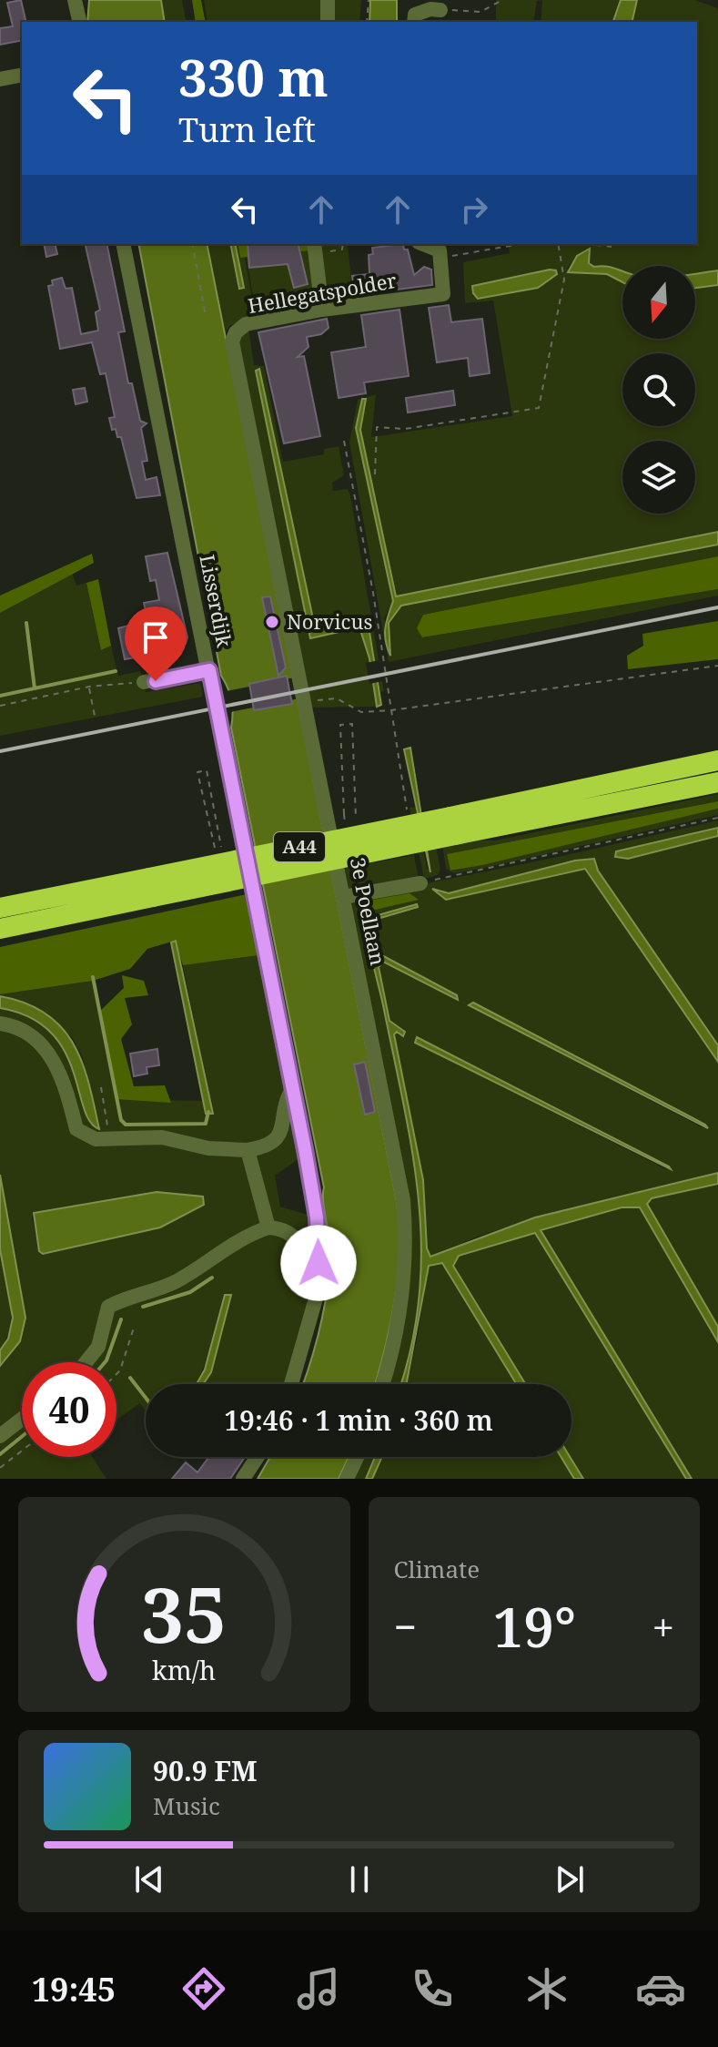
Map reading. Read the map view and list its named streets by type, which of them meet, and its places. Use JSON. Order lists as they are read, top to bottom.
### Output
{
  "streets": {
    "highway": ["A44"],
    "street": ["Hellegatspolder", "Lisserdijk", "3e Poellaan"]
  },
  "crossings": [
    ["Hellegatspolder", "3e Poellaan"]
  ],
  "places": ["Norvicus"],
  "north": "bottom",
  "page": {
    "turn": ["330 m", "Turn left"],
    "limit": "40",
    "trip": "19:46 · 1 min · 360 m",
    "tile": "Climate",
    "heat": ["−", "19°", "+"],
    "song": ["90.9 FM", "Music"],
    "tabs": "19:45",
    "gauge": ["35", "km/h"]
  }
}
